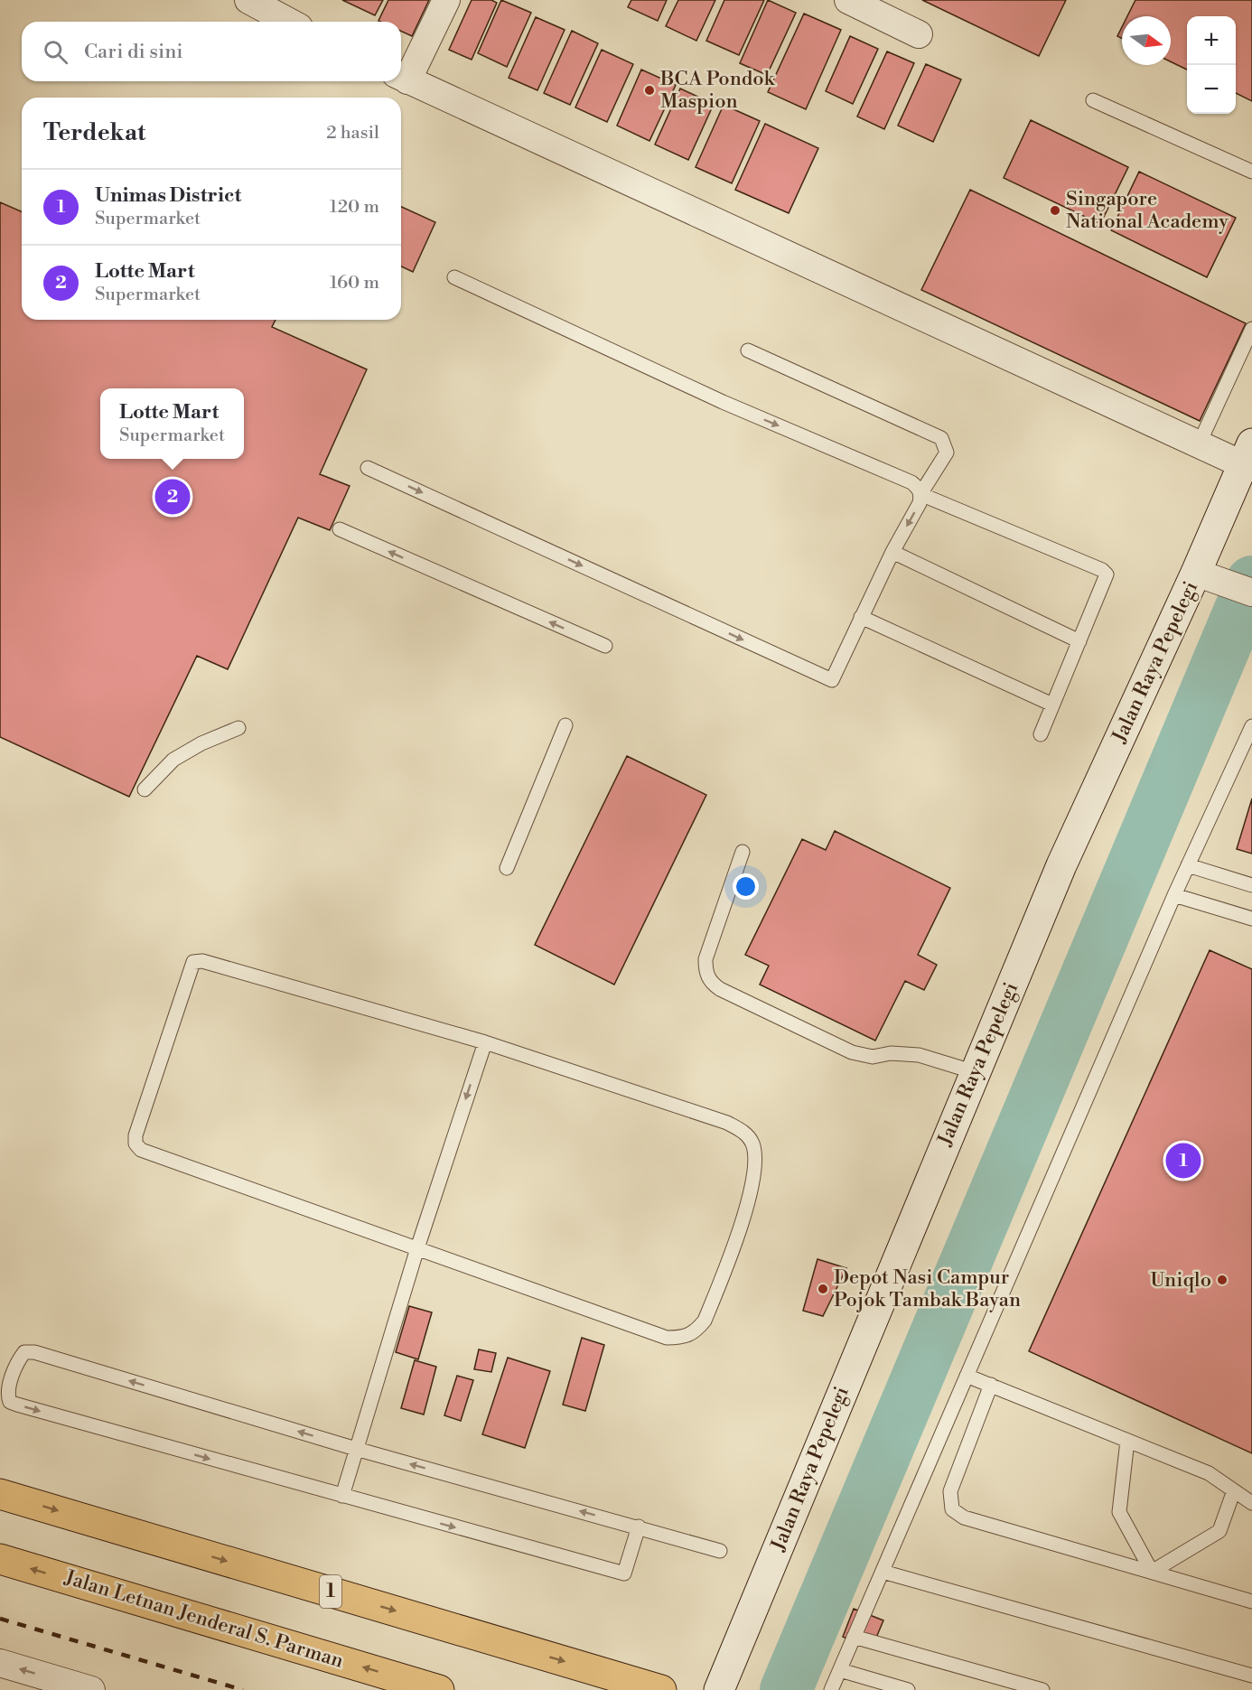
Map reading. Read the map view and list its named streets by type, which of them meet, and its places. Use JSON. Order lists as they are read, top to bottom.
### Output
{
  "streets": {
    "highway": ["1", "Jalan Letnan Jenderal S. Parman"],
    "street": ["Jalan Raya Pepelegi"]
  },
  "places": [
    "BCA Pondok Maspion",
    "Singapore National Academy",
    "Uniqlo",
    "Depot Nasi Campur Pojok Tambak Bayan"
  ],
  "north": "right",
  "page": {
    "map_buttons": ["+", "−"],
    "search": "Cari di sini",
    "heading": ["Terdekat", "2 hasil"],
    "list": [
      {
        "mark": "1",
        "name": "Unimas District",
        "note": "Supermarket",
        "value": "120 m"
      },
      {
        "mark": "2",
        "name": "Lotte Mart",
        "note": "Supermarket",
        "value": "160 m"
      }
    ],
    "popup": ["Lotte Mart", "Supermarket"],
    "pins": ["2", "1"]
  }
}
